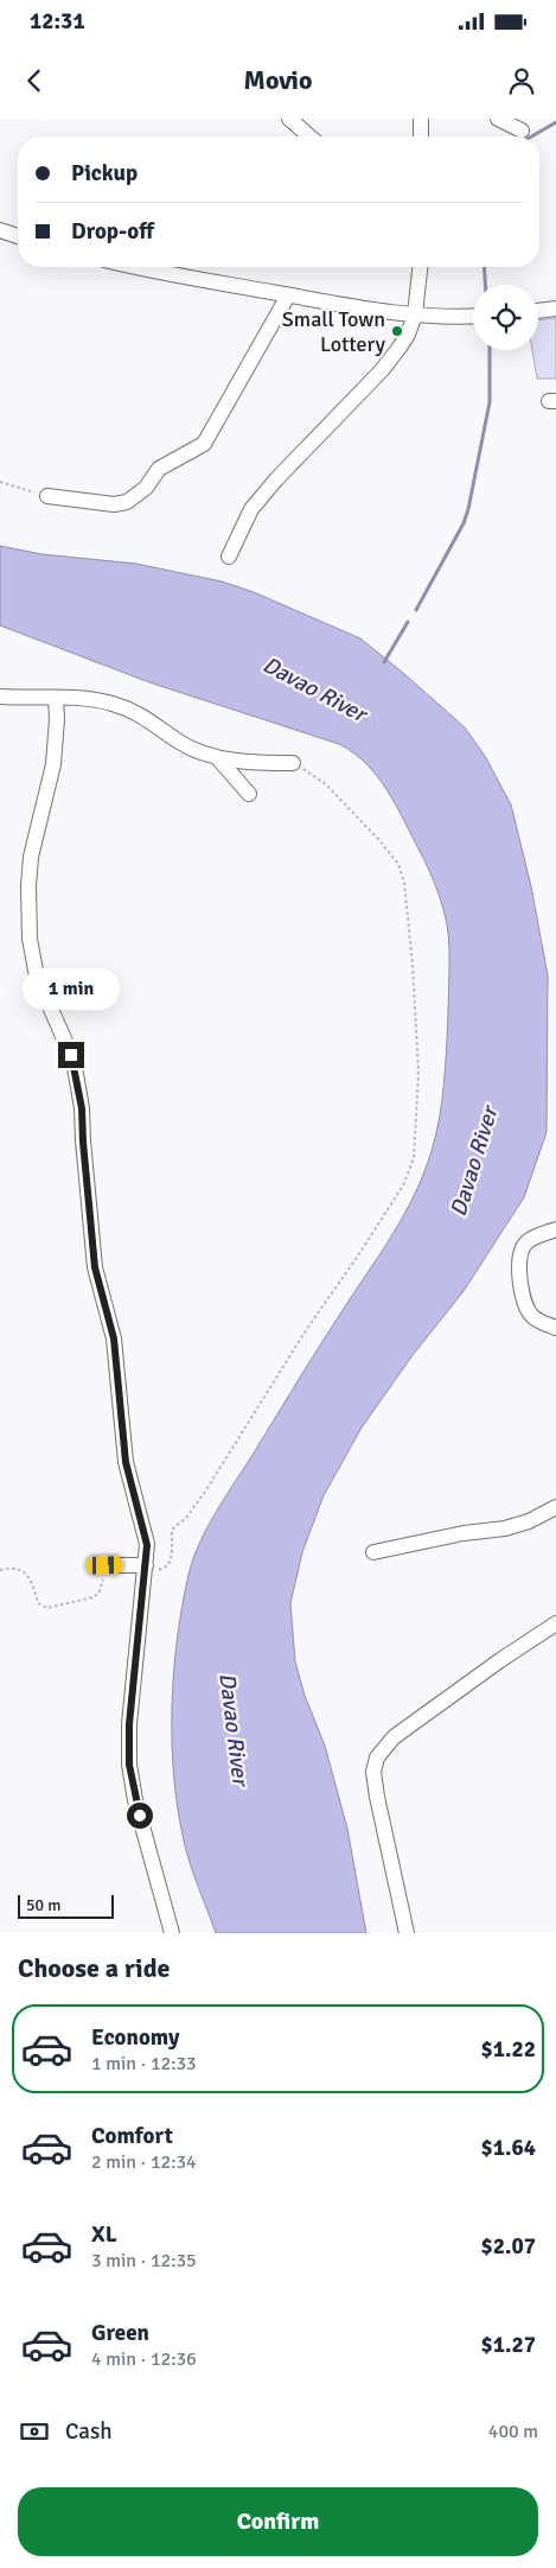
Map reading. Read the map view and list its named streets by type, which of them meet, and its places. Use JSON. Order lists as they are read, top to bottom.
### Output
{
  "water": ["Davao River"],
  "places": ["Small Town Lottery"],
  "scale_bar": "50 m",
  "page": {
    "status": "12:31",
    "header": "Movio",
    "banner": ["Pickup", "Drop-off"],
    "bubble": "1 min",
    "scale": "50 m",
    "heading": "Choose a ride",
    "list": [
      {
        "name": "Economy",
        "note": "1 min · 12:33",
        "value": "$1.22"
      },
      {
        "name": "Comfort",
        "note": "2 min · 12:34",
        "value": "$1.64"
      },
      {
        "name": "XL",
        "note": "3 min · 12:35",
        "value": "$2.07"
      },
      {
        "name": "Green",
        "note": "4 min · 12:36",
        "value": "$1.27"
      }
    ],
    "pay": ["Cash", "400 m"],
    "buttons": "Confirm"
  }
}
